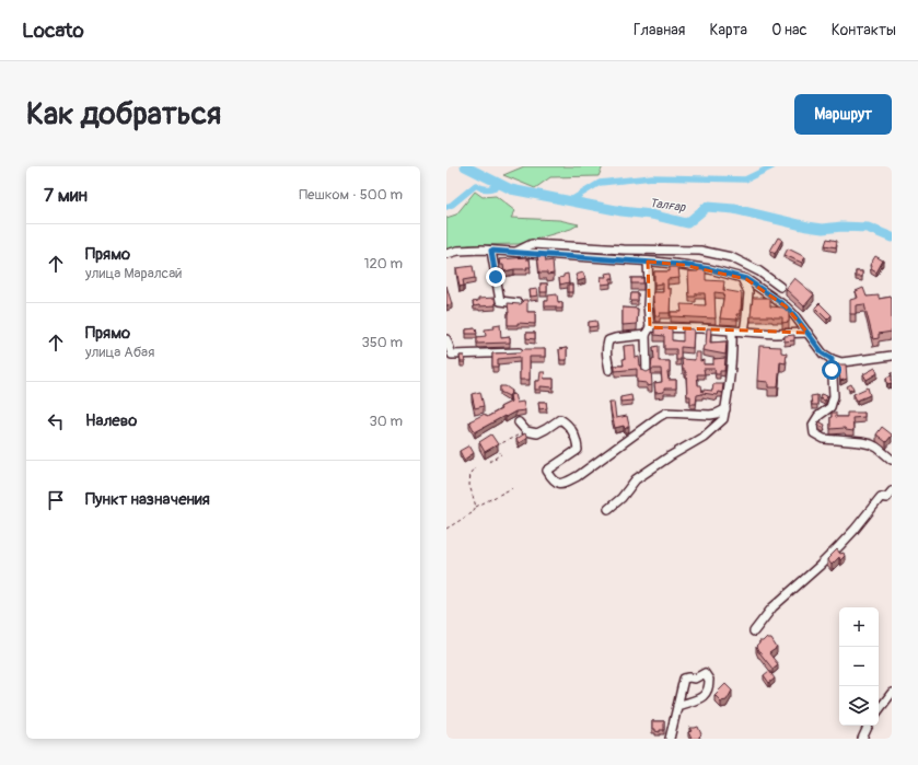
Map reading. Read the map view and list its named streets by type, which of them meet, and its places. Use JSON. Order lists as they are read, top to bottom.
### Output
{
  "water": ["Талғар"],
  "page": {
    "header": "Locato",
    "nav": [
      "Главная",
      "Карта",
      "О нас",
      "Контакты"
    ],
    "buttons": "Маршрут",
    "title": "Как добраться",
    "heading": ["7 мин", "Пешком · 500 m"],
    "list": [
      ["Прямо", "улица Маралсай", "120 m"],
      ["Прямо", "улица Абая", "350 m"],
      ["Налево", "30 m"],
      "Пункт назначения"
    ],
    "map_buttons": ["+", "−"]
  }
}
